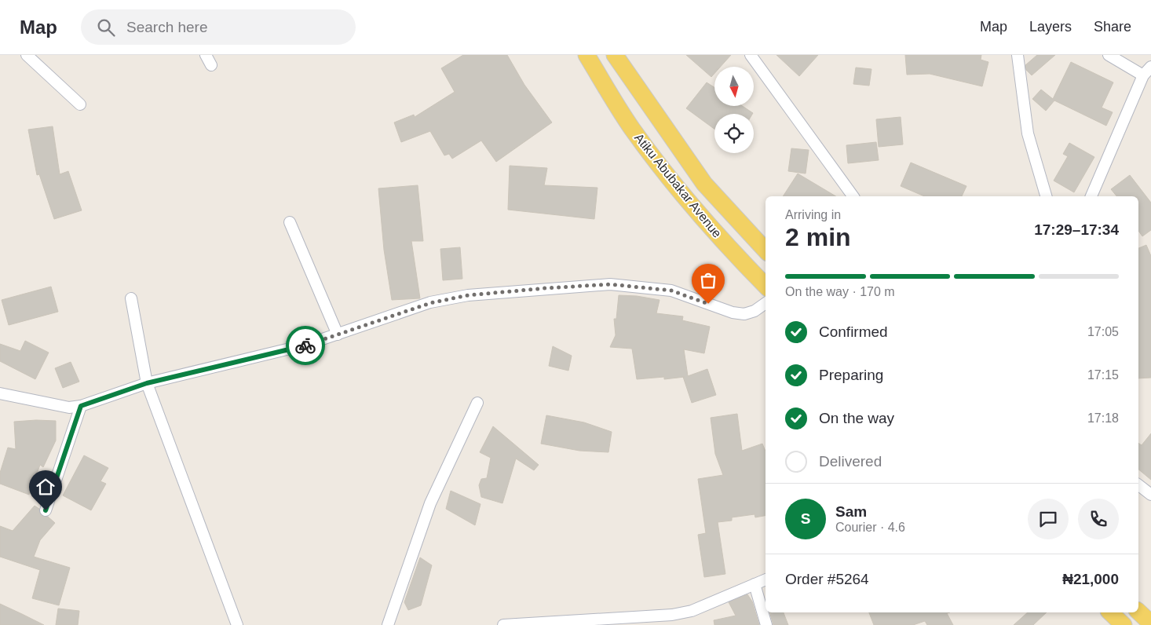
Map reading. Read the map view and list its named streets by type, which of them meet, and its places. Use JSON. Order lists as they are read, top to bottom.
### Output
{
  "streets": {
    "main road": ["Atiku Abubakar Avenue"]
  },
  "north": "bottom",
  "page": {
    "header": "Map",
    "search": "Search here",
    "nav": ["Map", "Layers", "Share"],
    "heading": ["2 min", "Arriving in", "17:29–17:34"],
    "panel": [
      "Sam",
      "Courier · 4.6",
      "Order #5264",
      "₦21,000"
    ],
    "bar": "On the way · 170 m",
    "list": [
      ["Confirmed", "17:05"],
      ["Preparing", "17:15"],
      ["On the way", "17:18"],
      "Delivered"
    ],
    "round": "S"
  }
}
